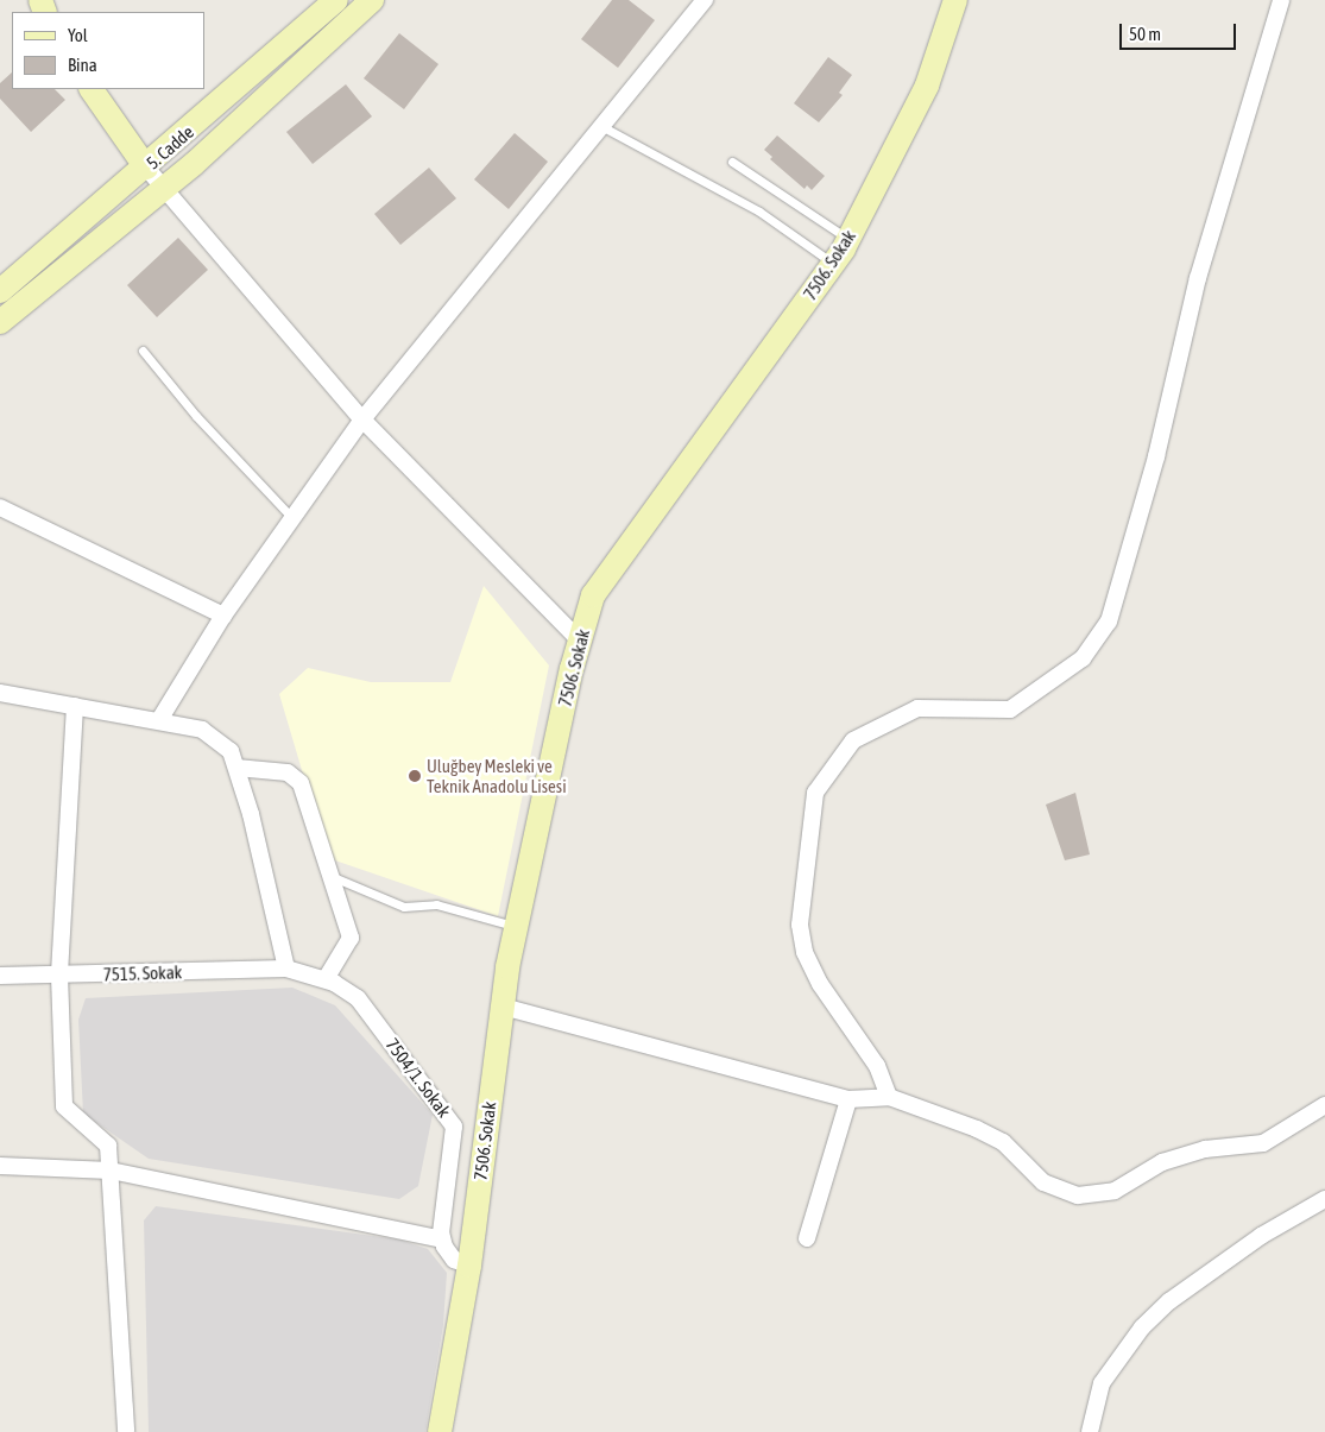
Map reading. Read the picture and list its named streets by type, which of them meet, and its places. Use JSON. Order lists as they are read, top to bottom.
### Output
{
  "streets": {
    "street": [
      "5. Cadde",
      "7506. Sokak",
      "7515. Sokak",
      "7504/1. Sokak"
    ]
  },
  "crossings": [
    ["7515. Sokak", "7504/1. Sokak"]
  ],
  "places": ["Uluğbey Mesleki ve Teknik Anadolu Lisesi"],
  "legend": ["Yol", "Bina"],
  "scale_bar": "50 m"
}
